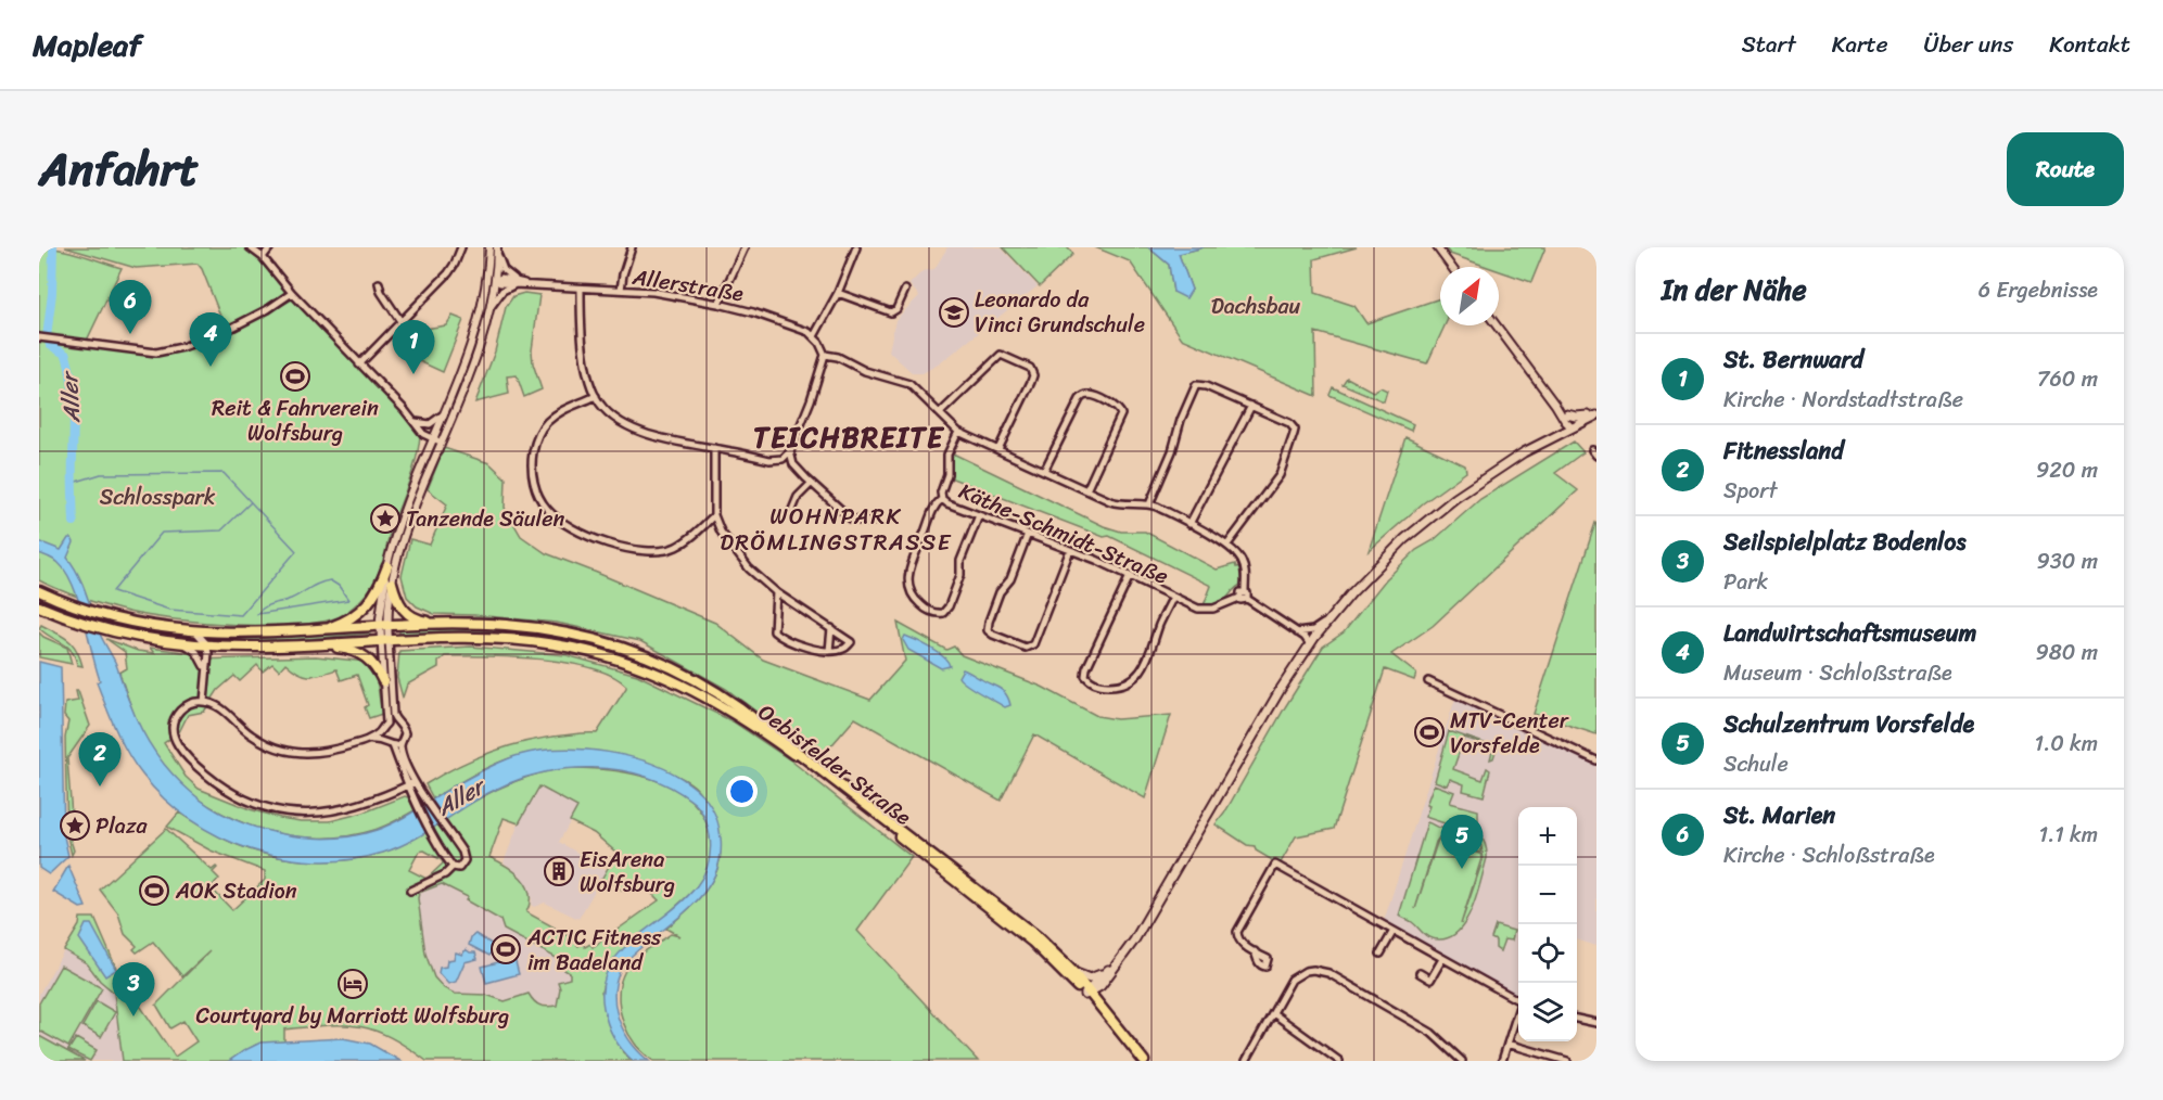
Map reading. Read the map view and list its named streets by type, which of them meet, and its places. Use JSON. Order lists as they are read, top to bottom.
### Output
{
  "streets": {
    "main road": ["Oebisfelder Straße"],
    "street": ["Allerstraße", "Käthe-Schmidt-Straße"]
  },
  "districts": ["TEICHBREITE", "WOHNPARK DRÖMLINGSTRASSE"],
  "water": ["Aller"],
  "parks": ["Dachsbau", "Schlosspark"],
  "places": {
    "school or university": ["Leonardo da Vinci Grundschule"],
    "sports": [
      "Reit & Fahrverein Wolfsburg",
      "MTV-Center Vorsfelde",
      "AOK Stadion",
      "ACTIC Fitness im Badeland"
    ],
    "place": ["Tanzende Säulen", "Plaza"],
    "building": ["EisArena Wolfsburg"],
    "hotel": ["Courtyard by Marriott Wolfsburg"]
  },
  "north": "top right",
  "page": {
    "header": "Mapleaf",
    "nav": [
      "Start",
      "Karte",
      "Über uns",
      "Kontakt"
    ],
    "title": "Anfahrt",
    "buttons": "Route",
    "heading": ["In der Nähe", "6 Ergebnisse"],
    "pins": [
      "6",
      "4",
      "1",
      "2",
      "5",
      "3"
    ],
    "list": [
      {
        "mark": "1",
        "name": "St. Bernward",
        "note": "Kirche · Nordstadtstraße",
        "value": "760 m"
      },
      {
        "mark": "2",
        "name": "Fitnessland",
        "note": "Sport",
        "value": "920 m"
      },
      {
        "mark": "3",
        "name": "Seilspielplatz Bodenlos",
        "note": "Park",
        "value": "930 m"
      },
      {
        "mark": "4",
        "name": "Landwirtschaftsmuseum",
        "note": "Museum · Schloßstraße",
        "value": "980 m"
      },
      {
        "mark": "5",
        "name": "Schulzentrum Vorsfelde",
        "note": "Schule",
        "value": "1.0 km"
      },
      {
        "mark": "6",
        "name": "St. Marien",
        "note": "Kirche · Schloßstraße",
        "value": "1.1 km"
      }
    ],
    "map_buttons": ["+", "−"]
  }
}
